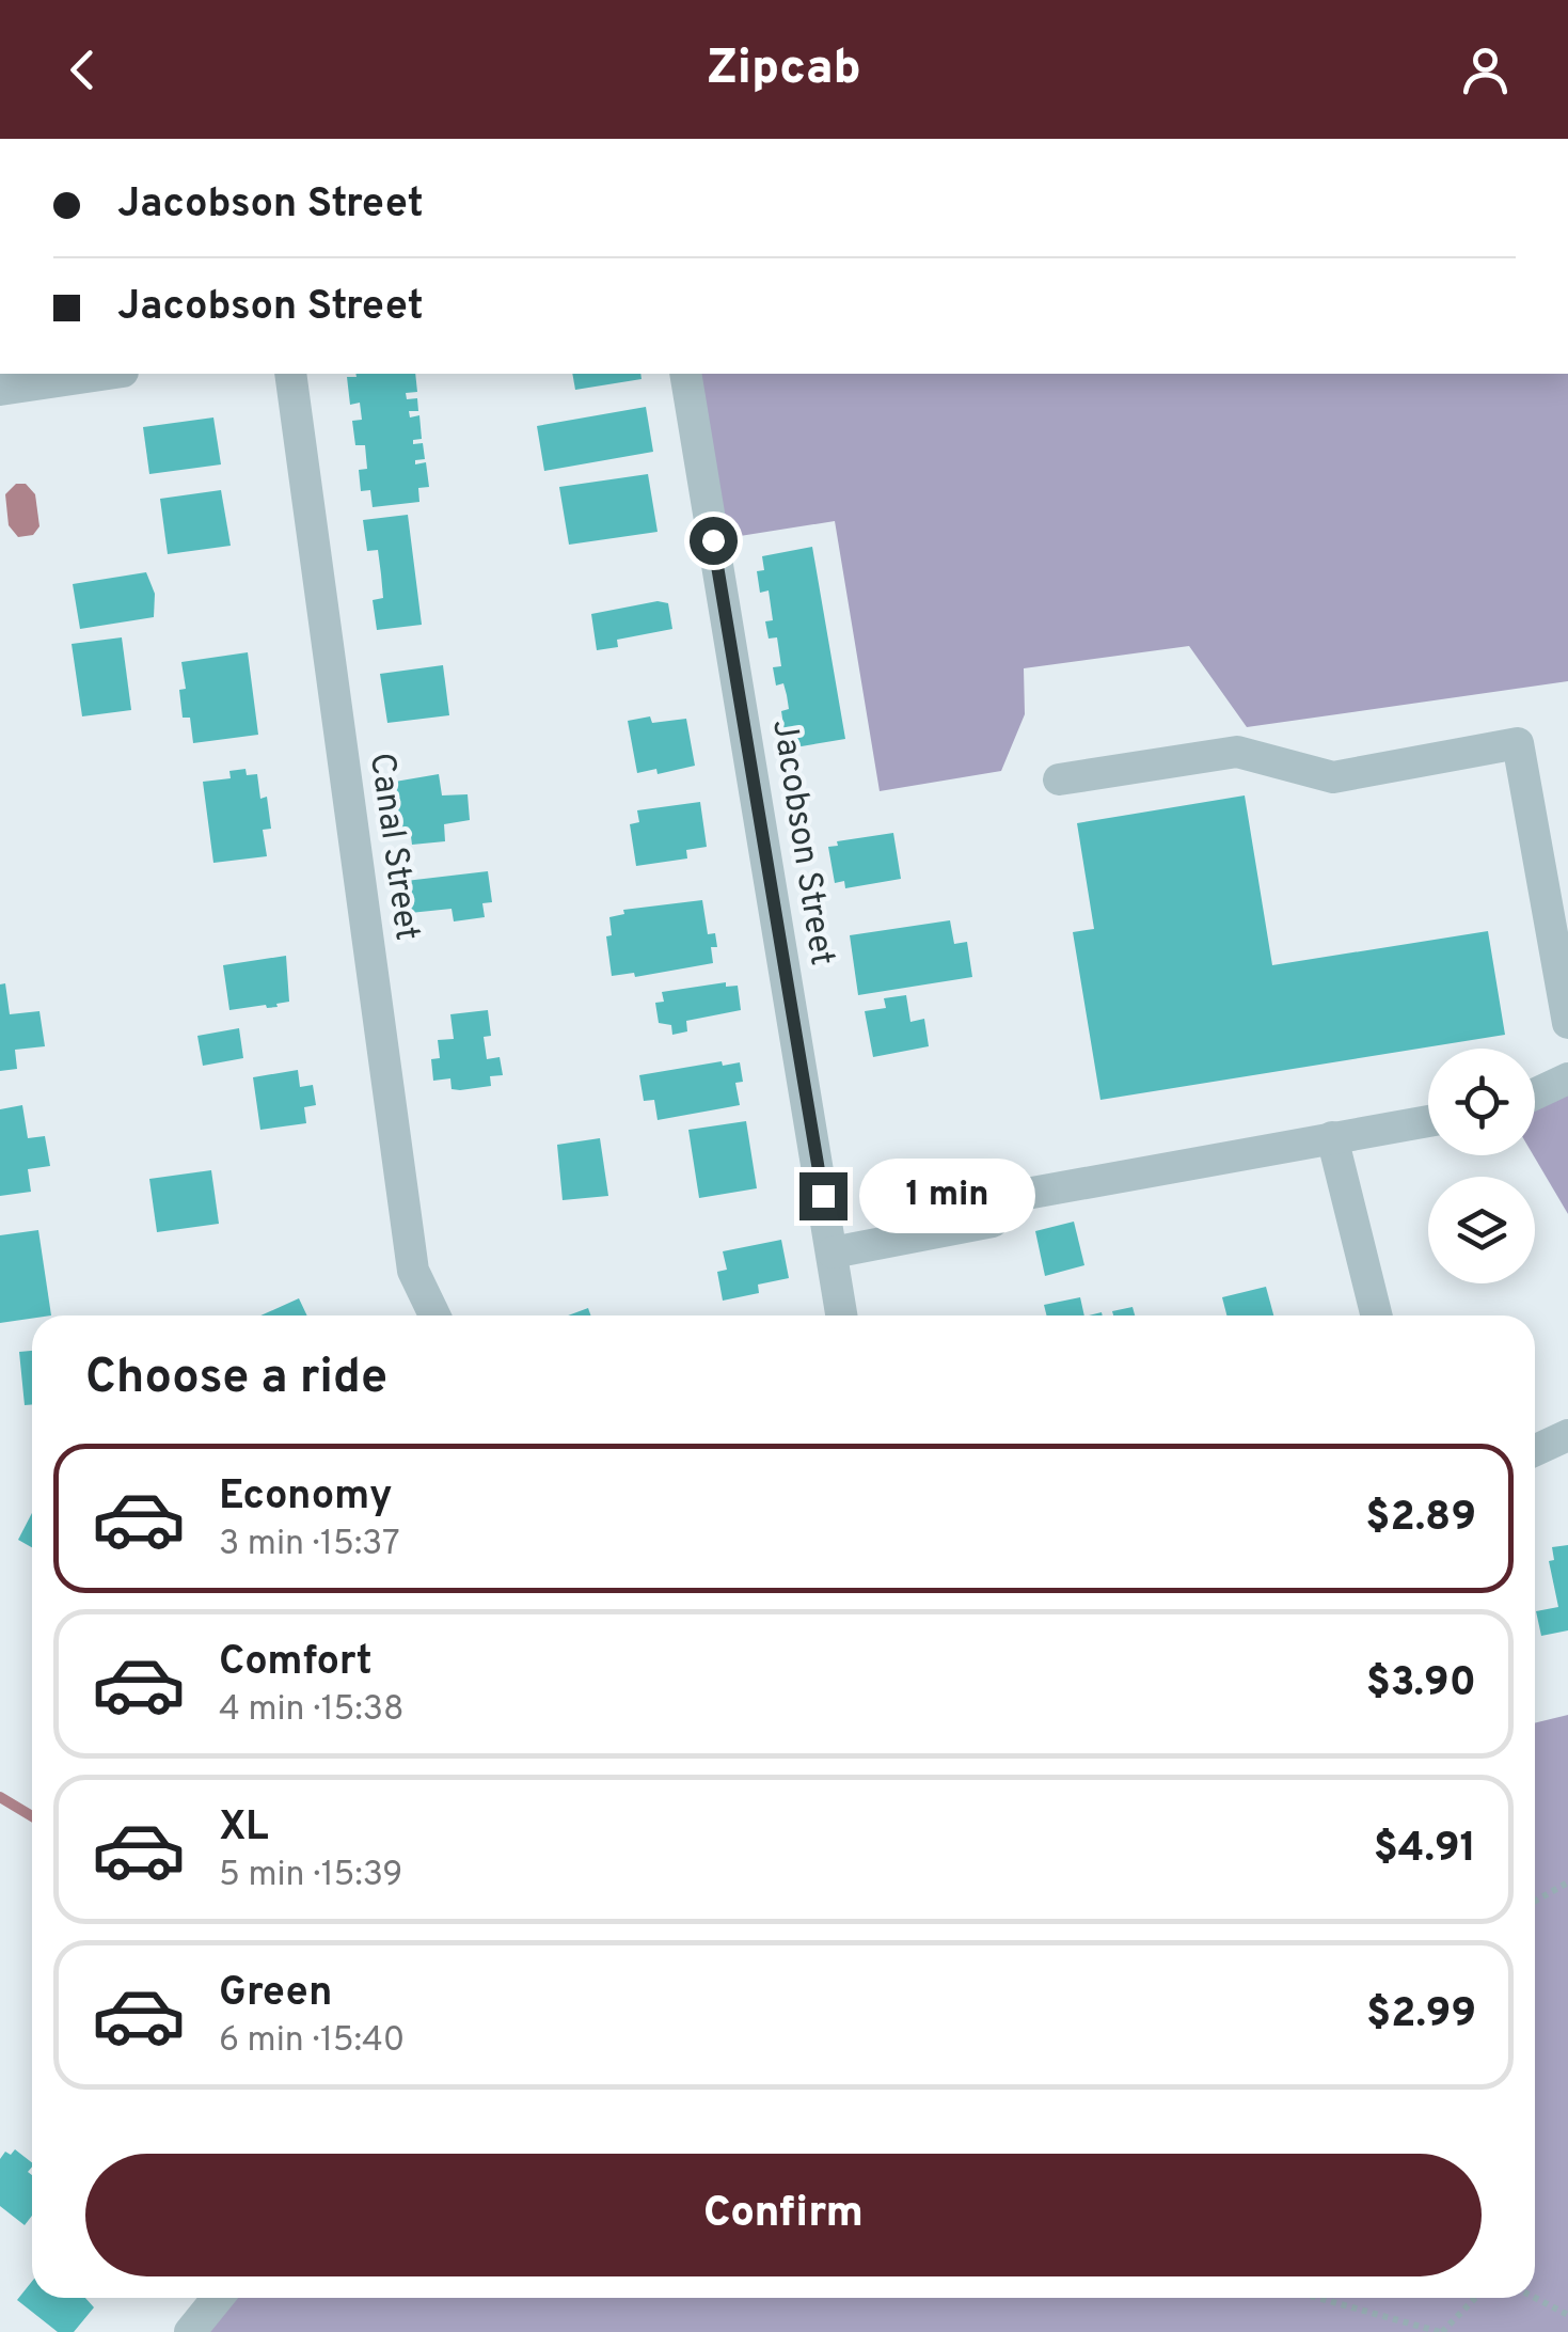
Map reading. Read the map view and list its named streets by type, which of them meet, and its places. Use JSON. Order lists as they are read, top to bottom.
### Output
{
  "streets": {
    "street": ["Jacobson Street", "Canal Street"]
  },
  "page": {
    "header": "Zipcab",
    "banner": ["Jacobson Street", "Jacobson Street"],
    "bubble": "1 min",
    "heading": "Choose a ride",
    "list": [
      {
        "name": "Economy",
        "note": "3 min · 15:37",
        "value": "$2.89"
      },
      {
        "name": "Comfort",
        "note": "4 min · 15:38",
        "value": "$3.90"
      },
      {
        "name": "XL",
        "note": "5 min · 15:39",
        "value": "$4.91"
      },
      {
        "name": "Green",
        "note": "6 min · 15:40",
        "value": "$2.99"
      }
    ],
    "buttons": "Confirm"
  }
}
